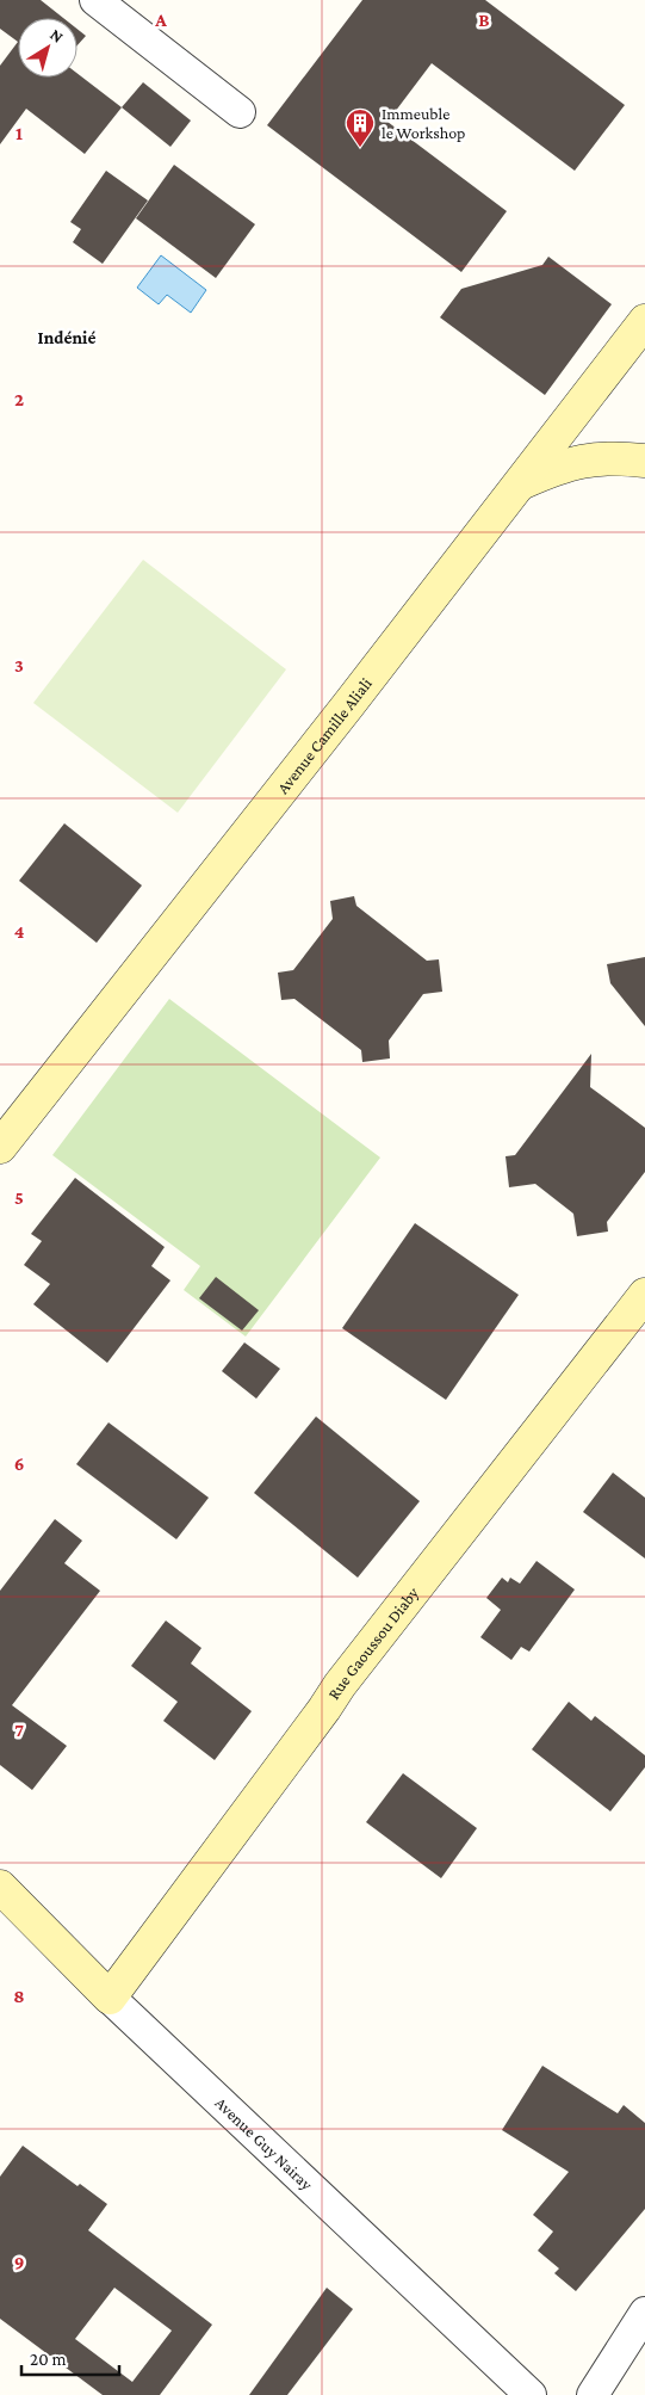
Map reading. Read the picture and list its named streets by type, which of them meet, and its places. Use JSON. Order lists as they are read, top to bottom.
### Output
{
  "streets": {
    "main road": ["Avenue Camille Aliali", "Rue Gaoussou Diaby", "Avenue Guy Nairay"]
  },
  "crossings": [
    ["Rue Gaoussou Diaby", "Avenue Guy Nairay"]
  ],
  "districts": ["Indénié"],
  "places": {
    "building": ["Immeuble le Workshop"]
  },
  "scale_bar": "20 m",
  "north": "top right",
  "grid": {
    "columns": ["A", "B"],
    "rows": [
      "1",
      "2",
      "3",
      "4",
      "5",
      "6",
      "7",
      "8",
      "9"
    ]
  }
}
